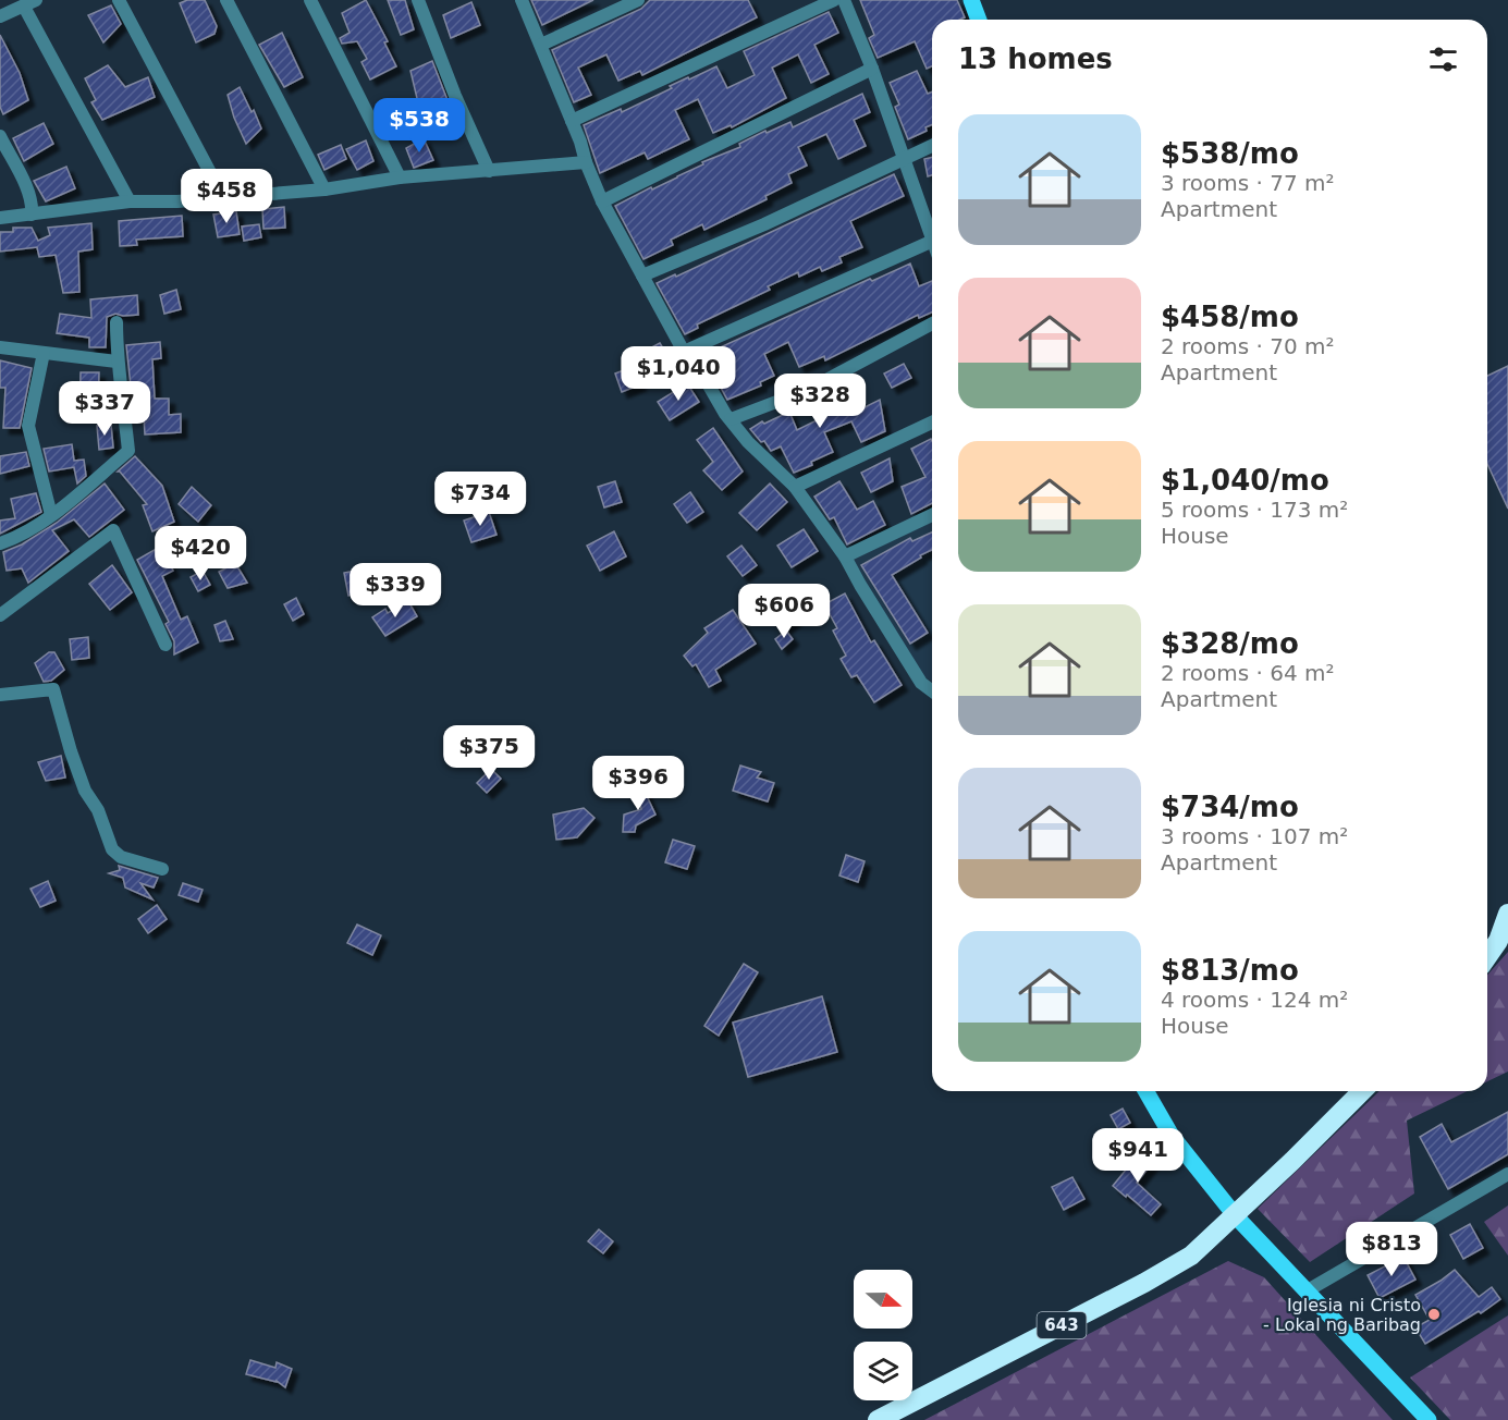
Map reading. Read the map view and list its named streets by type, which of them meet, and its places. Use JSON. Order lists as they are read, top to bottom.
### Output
{
  "streets": {
    "highway": ["643"]
  },
  "places": ["Iglesia ni Cristo - Lokal ng Baribag"],
  "north": "right",
  "page": {
    "heading": "13 homes",
    "price": [
      "$538",
      "$458",
      "$1,040",
      "$328",
      "$337",
      "$734",
      "$420",
      "$339",
      "$606",
      "$375",
      "$396",
      "$941",
      "$813"
    ],
    "list": [
      {
        "name": "$538/mo",
        "note": "3 rooms · 77 m² · Apartment"
      },
      {
        "name": "$458/mo",
        "note": "2 rooms · 70 m² · Apartment"
      },
      {
        "name": "$1,040/mo",
        "note": "5 rooms · 173 m² · House"
      },
      {
        "name": "$328/mo",
        "note": "2 rooms · 64 m² · Apartment"
      },
      {
        "name": "$734/mo",
        "note": "3 rooms · 107 m² · Apartment"
      },
      {
        "name": "$813/mo",
        "note": "4 rooms · 124 m² · House"
      }
    ]
  }
}
